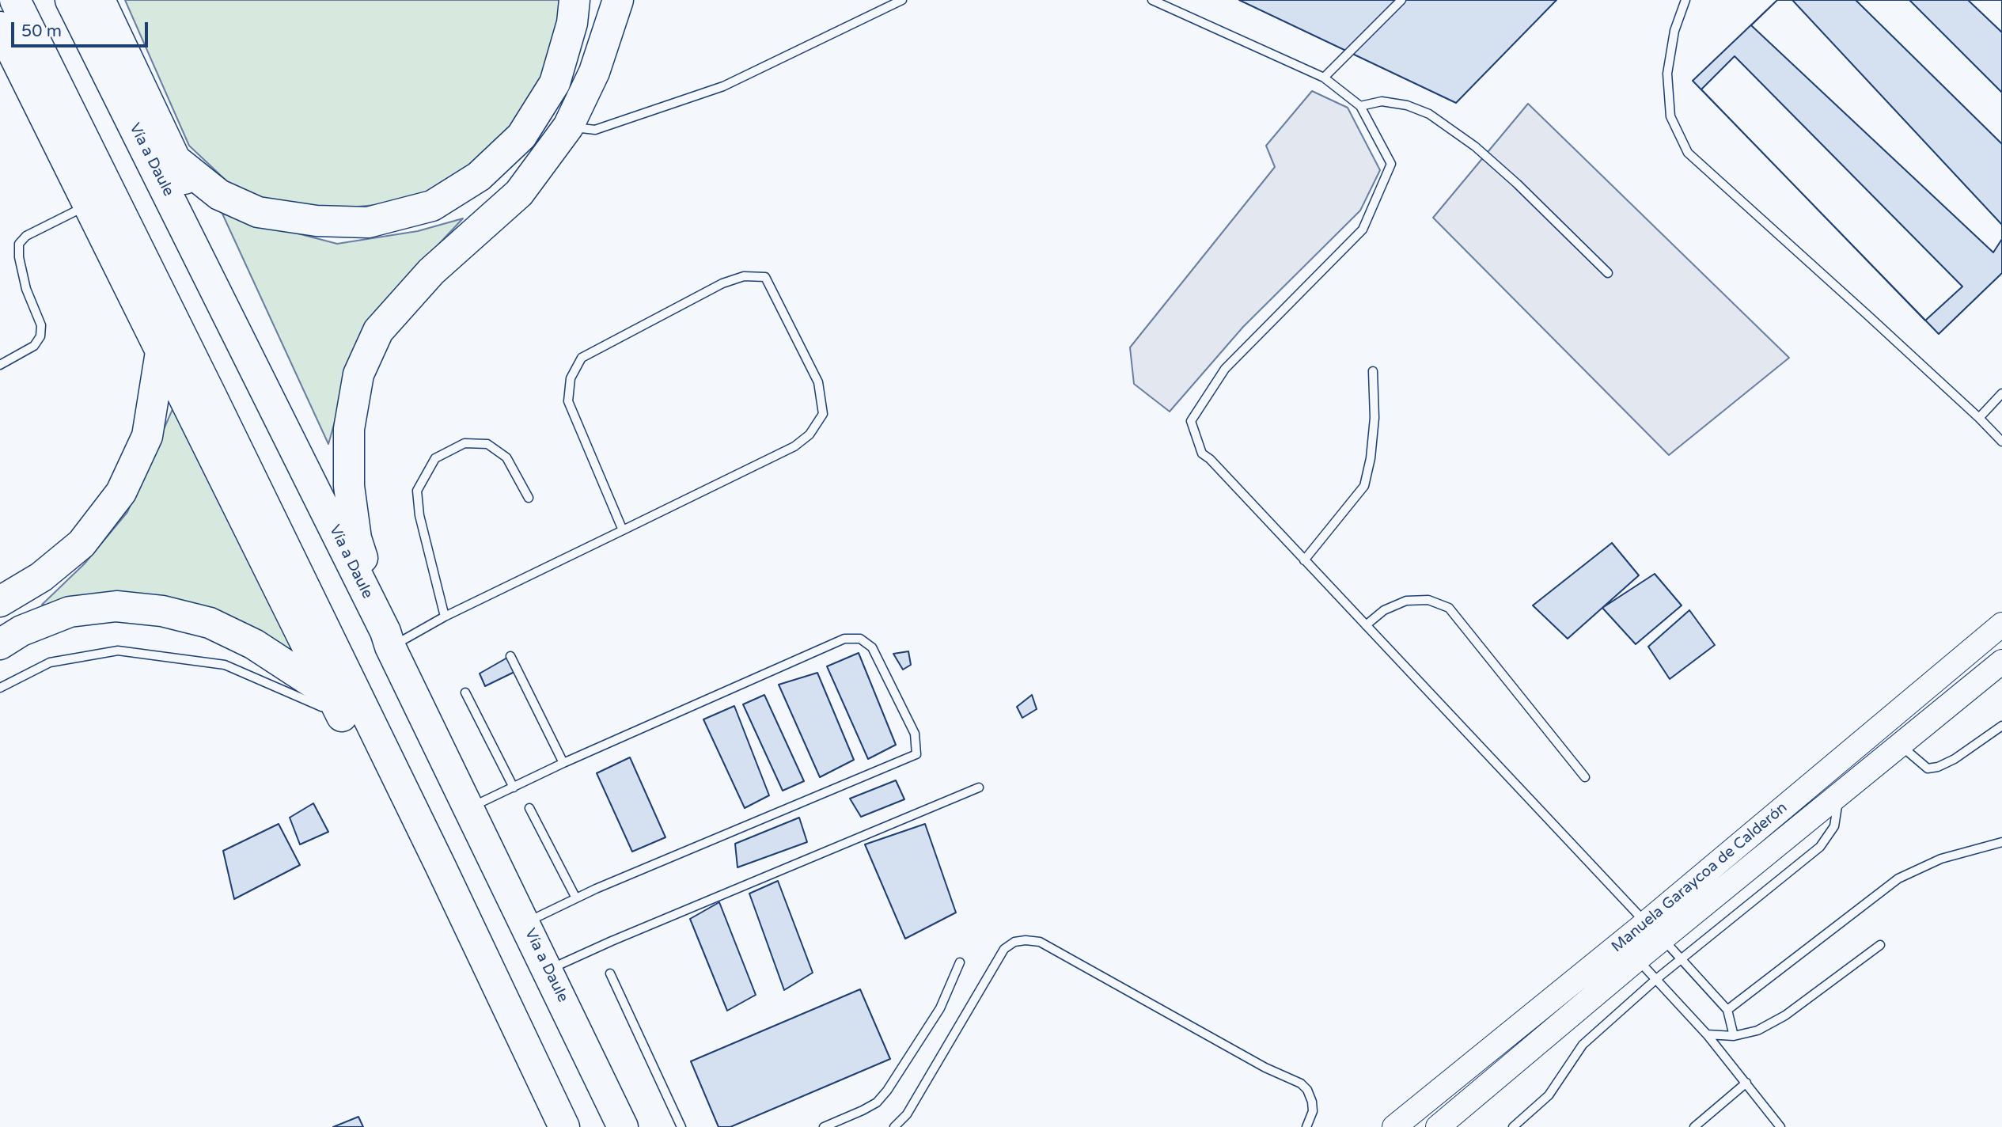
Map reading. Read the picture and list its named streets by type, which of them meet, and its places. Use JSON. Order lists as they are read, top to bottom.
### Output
{
  "streets": {
    "highway": ["Vía a Daule"],
    "street": ["Manuela Garaycoa de Calderón"]
  },
  "scale_bar": "50 m"
}
